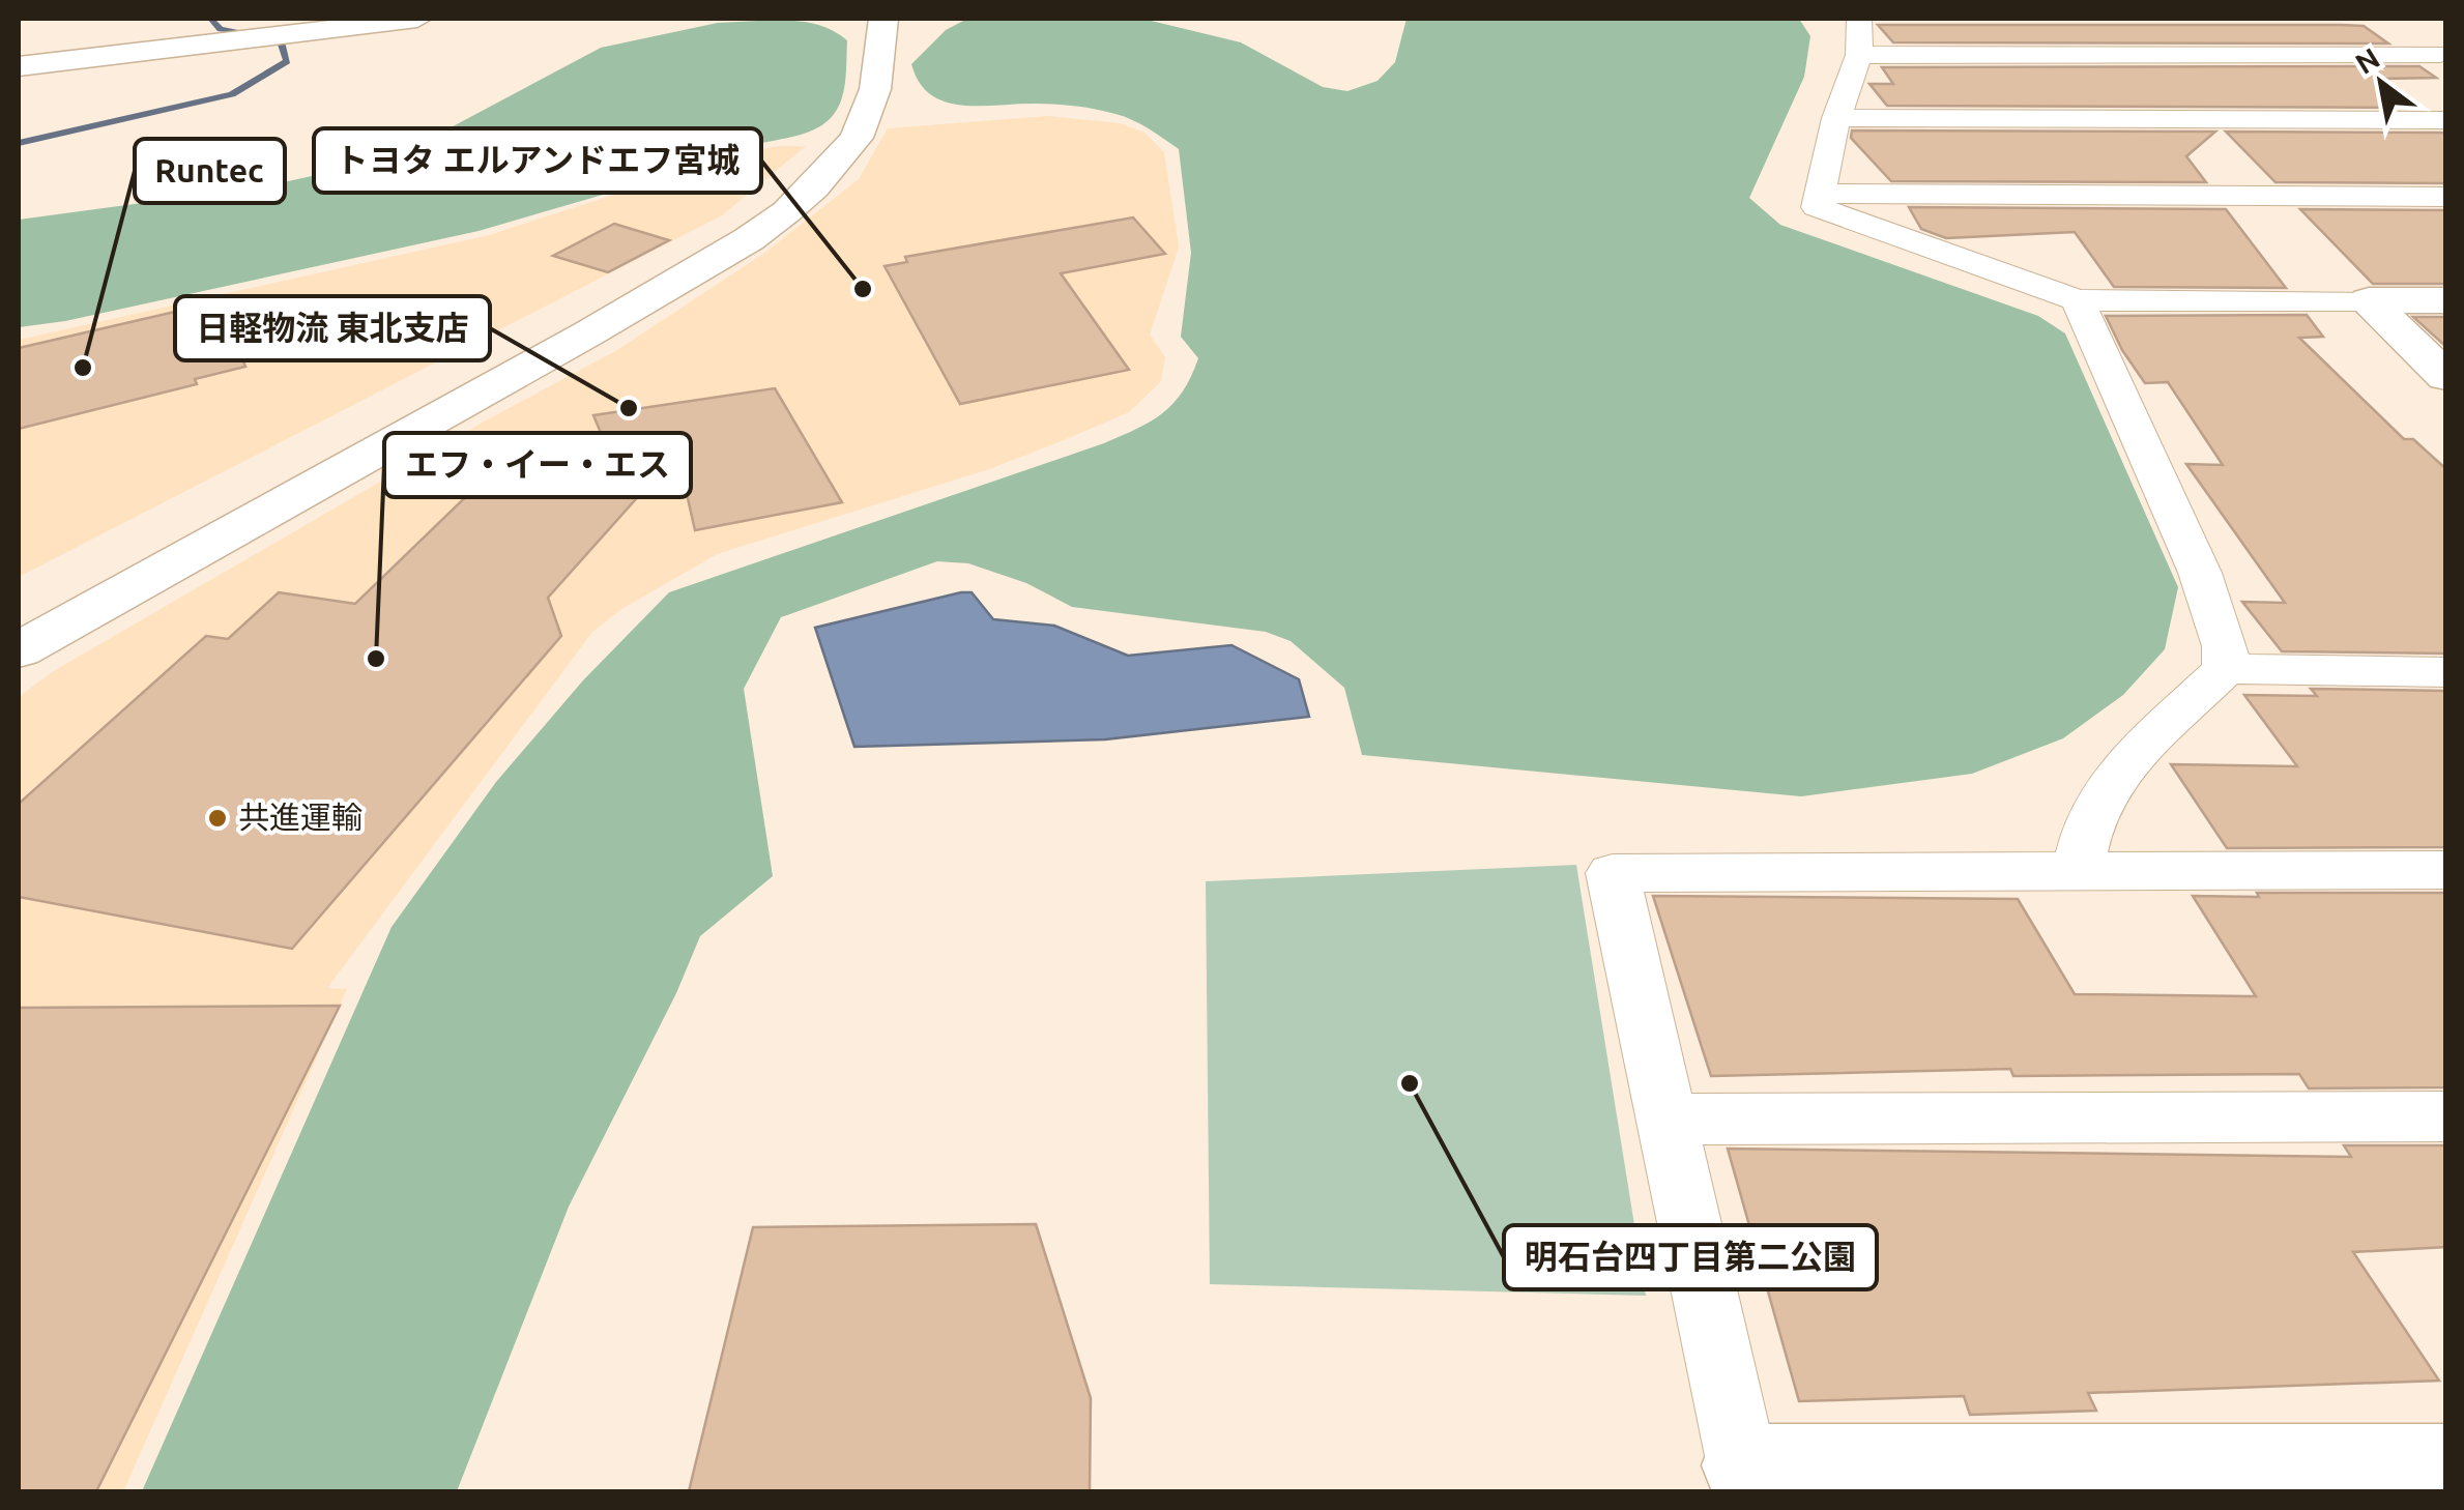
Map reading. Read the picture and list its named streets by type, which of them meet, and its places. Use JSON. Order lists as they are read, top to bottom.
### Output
{
  "places": [
    "トヨタ エルアンドエフ宮城",
    "Runtec",
    "日軽物流 東北支店",
    "エフ・イー・エス",
    "共進運輸",
    "明石台四丁目第二公園"
  ],
  "north": "top left"
}
